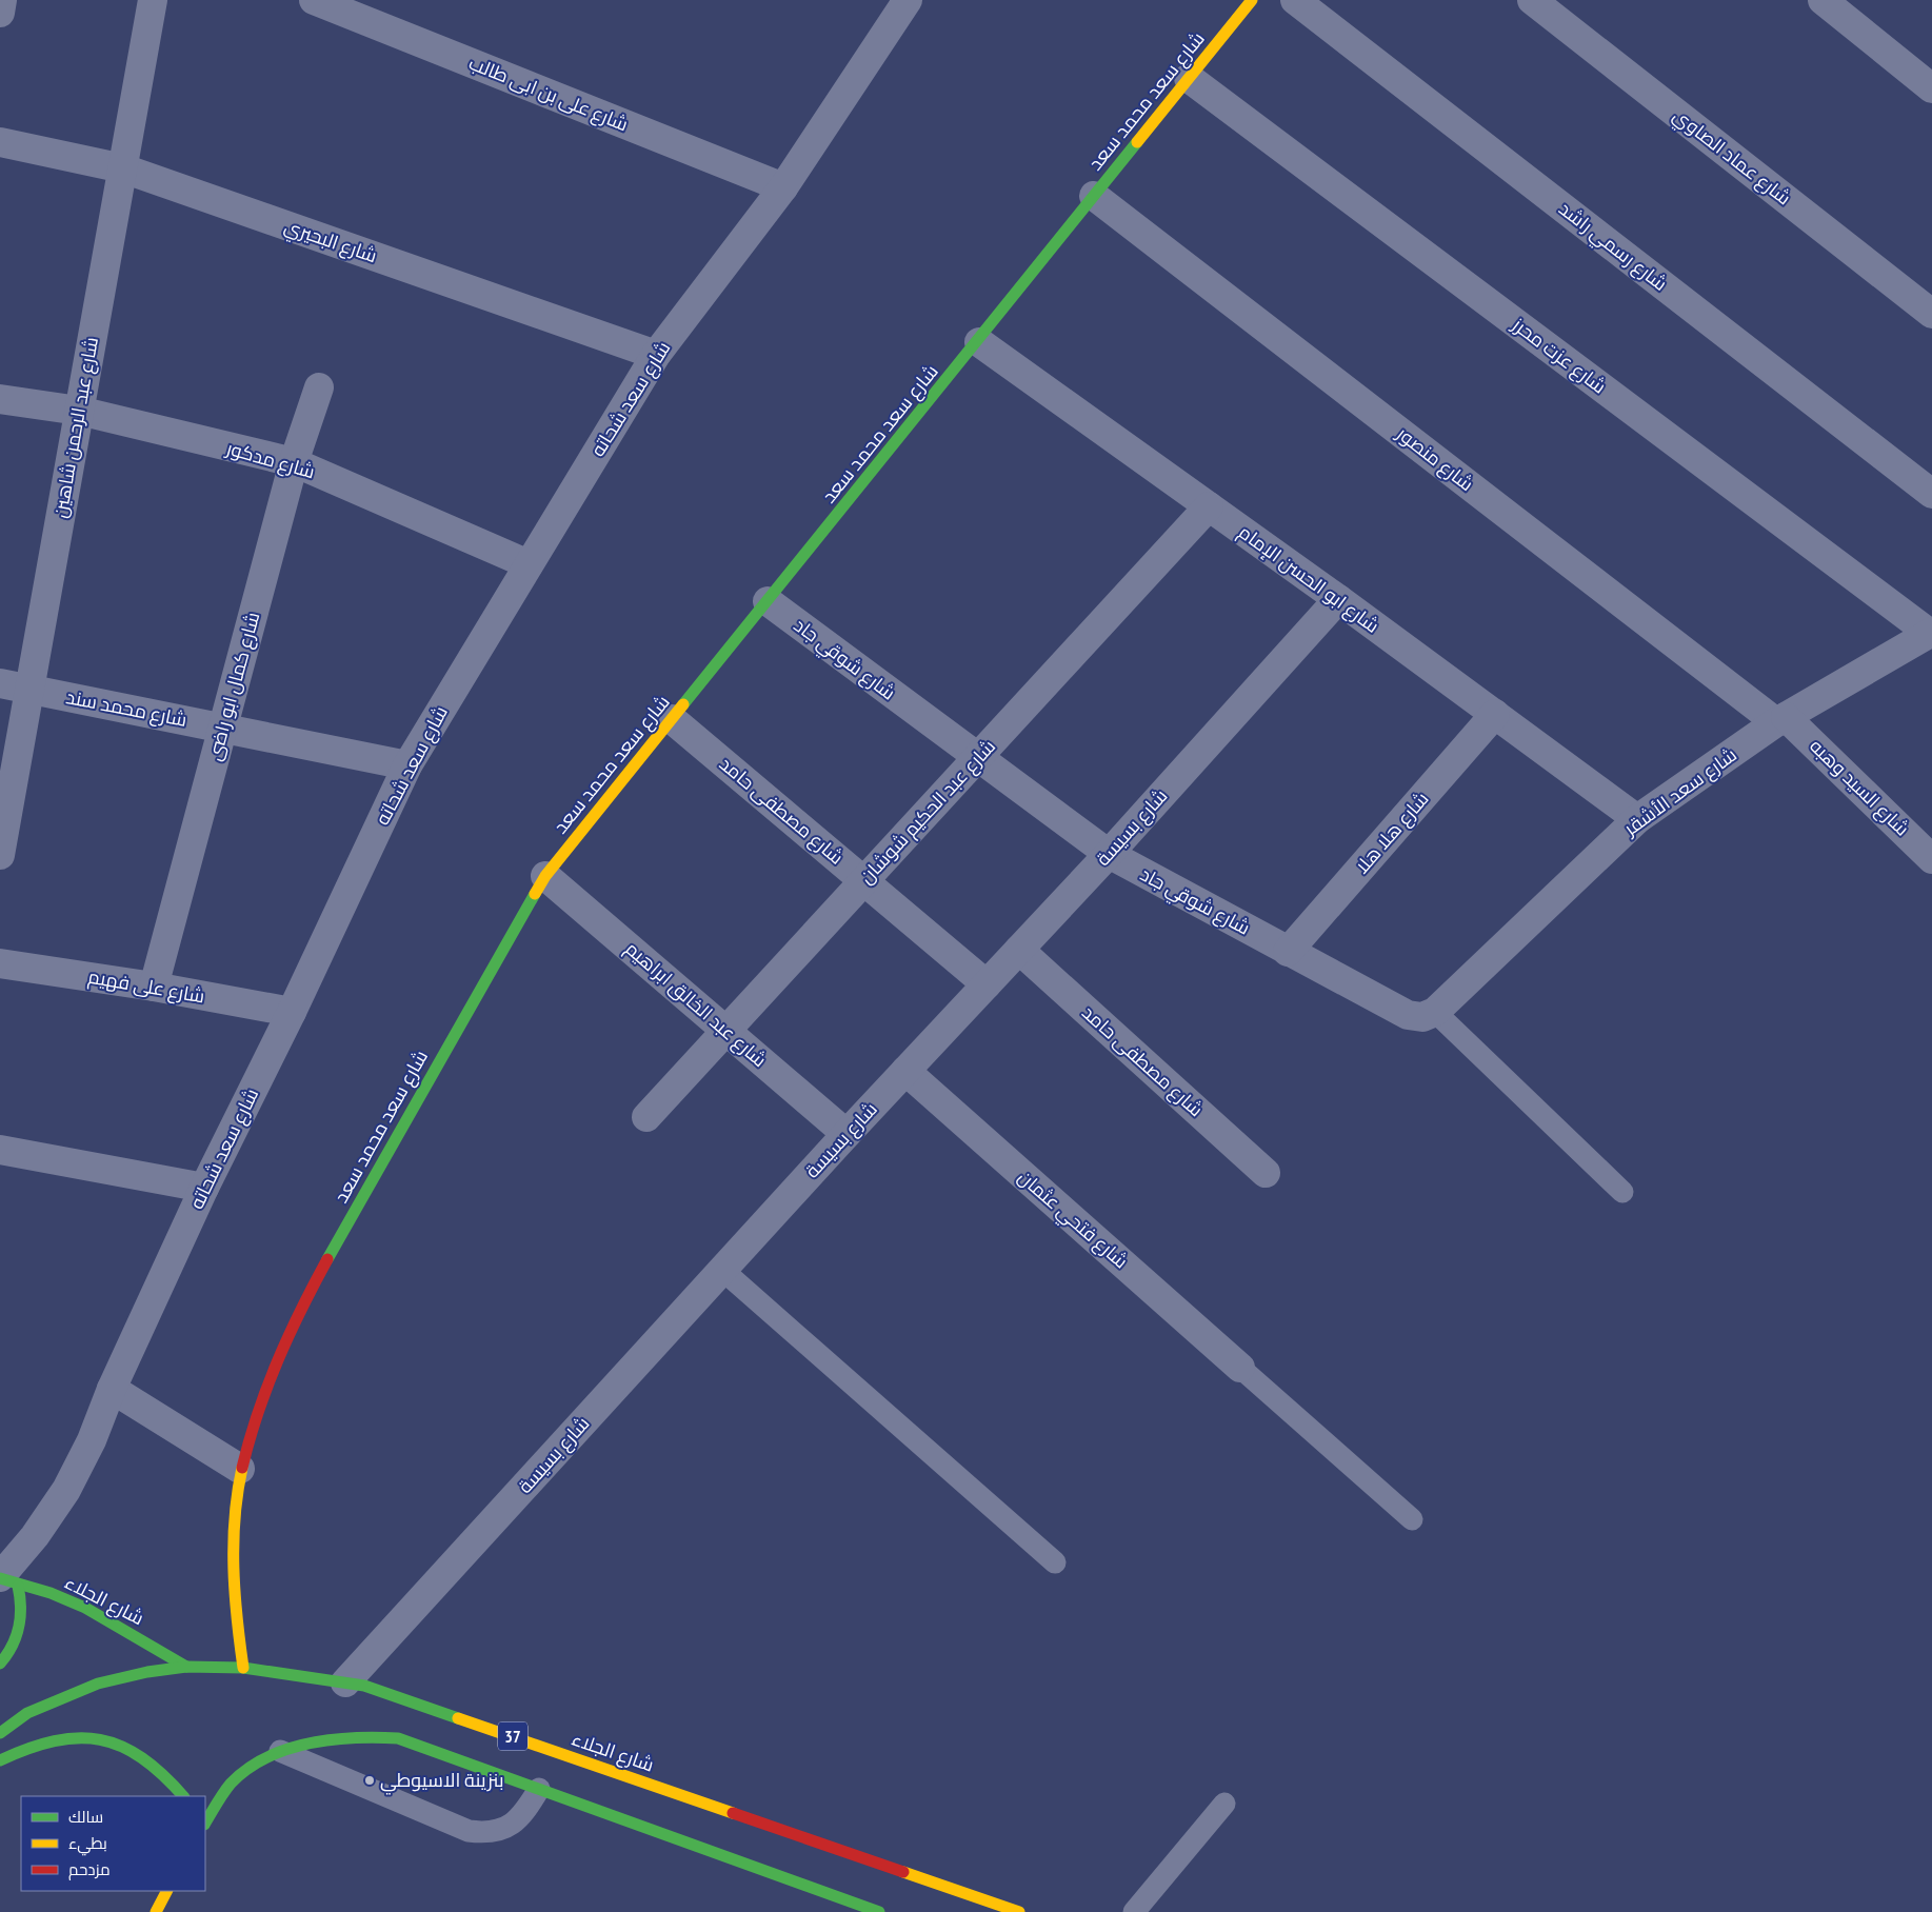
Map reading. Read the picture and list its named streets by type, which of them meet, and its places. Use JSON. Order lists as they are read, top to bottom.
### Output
{
  "streets": {
    "street": [
      "شارع على بن ابى طالب",
      "شارع سعد محمد سعد",
      "شارع عماد الصاوي",
      "شارع البحيري",
      "شارع رسمي راشد",
      "شارع عزت محرز",
      "شارع سعد شحاته",
      "شارع عبد الرحمن شاهين",
      "شارع منصور",
      "شارع مدكور",
      "شارع ابو الحسن الإمام",
      "شارع شوقي جاد",
      "شارع كمال ابو راضى",
      "شارع محمد سند",
      "شارع السيد وهبه",
      "شارع سعد الأشقر",
      "شارع مصطفى حامد",
      "شارع عبد الحكيم شوشان",
      "شارع بسيسة",
      "شارع هلا هلا",
      "شارع على فهيم",
      "شارع عبد الخالق ابراهيم",
      "شارع فتحي عثمان",
      "شارع الجلاء",
      "37"
    ]
  },
  "crossings": [
    ["شارع على بن ابى طالب", "شارع سعد شحاته"],
    ["شارع سعد محمد سعد", "شارع عزت محرز"],
    ["شارع سعد محمد سعد", "شارع منصور"],
    ["شارع سعد محمد سعد", "شارع ابو الحسن الإمام"],
    ["شارع سعد محمد سعد", "شارع شوقي جاد"],
    ["شارع سعد محمد سعد", "شارع مصطفى حامد"],
    ["شارع سعد محمد سعد", "شارع عبد الخالق ابراهيم"],
    ["شارع سعد محمد سعد", "شارع الجلاء"],
    ["شارع البحيري", "شارع سعد شحاته"],
    ["شارع البحيري", "شارع عبد الرحمن شاهين"],
    ["شارع عزت محرز", "شارع سعد الأشقر"],
    ["شارع سعد شحاته", "شارع مدكور"],
    ["شارع سعد شحاته", "شارع محمد سند"],
    ["شارع سعد شحاته", "شارع على فهيم"],
    ["شارع سعد شحاته", "شارع الجلاء"],
    ["شارع عبد الرحمن شاهين", "شارع مدكور"],
    ["شارع عبد الرحمن شاهين", "شارع محمد سند"],
    ["شارع منصور", "شارع السيد وهبه"],
    ["شارع منصور", "شارع سعد الأشقر"],
    ["شارع مدكور", "شارع كمال ابو راضى"],
    ["شارع ابو الحسن الإمام", "شارع سعد الأشقر"],
    ["شارع ابو الحسن الإمام", "شارع عبد الحكيم شوشان"],
    ["شارع ابو الحسن الإمام", "شارع بسيسة"],
    ["شارع ابو الحسن الإمام", "شارع هلا هلا"],
    ["شارع شوقي جاد", "شارع سعد الأشقر"],
    ["شارع شوقي جاد", "شارع عبد الحكيم شوشان"],
    ["شارع شوقي جاد", "شارع بسيسة"],
    ["شارع شوقي جاد", "شارع هلا هلا"],
    ["شارع كمال ابو راضى", "شارع محمد سند"],
    ["شارع كمال ابو راضى", "شارع على فهيم"],
    ["شارع السيد وهبه", "شارع سعد الأشقر"],
    ["شارع مصطفى حامد", "شارع عبد الحكيم شوشان"],
    ["شارع مصطفى حامد", "شارع بسيسة"],
    ["شارع عبد الحكيم شوشان", "شارع عبد الخالق ابراهيم"],
    ["شارع بسيسة", "شارع عبد الخالق ابراهيم"],
    ["شارع بسيسة", "شارع فتحي عثمان"],
    ["شارع بسيسة", "شارع الجلاء"]
  ],
  "places": ["بنزينة الاسيوطي"],
  "legend": ["سالك", "بطيء", "مزدحم"]
}
